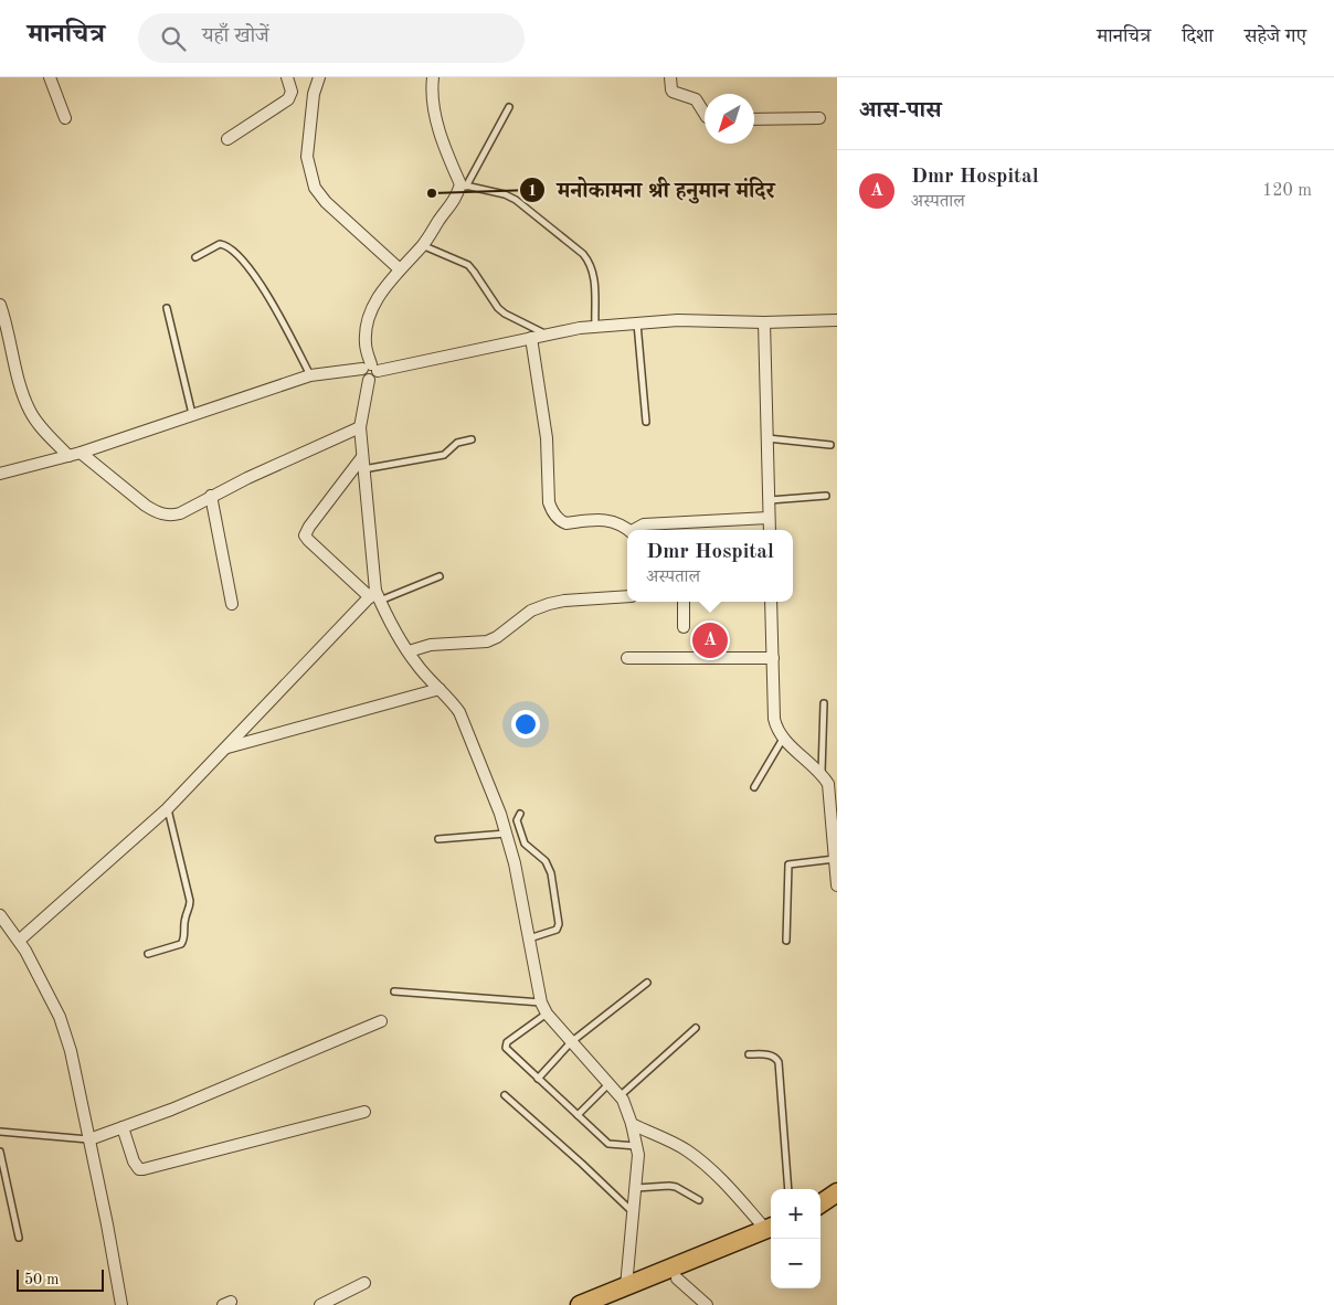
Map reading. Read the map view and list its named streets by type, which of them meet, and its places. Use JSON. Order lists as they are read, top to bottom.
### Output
{
  "places": ["मनोकामना श्री हनुमान मंदिर"],
  "scale_bar": "50 m",
  "north": "bottom left",
  "page": {
    "header": "मानचित्र",
    "search": "यहाँ खोजें",
    "nav": ["मानचित्र", "दिशा", "सहेजे गए"],
    "heading": "आस-पास",
    "list": [
      {
        "mark": "A",
        "name": "Dmr Hospital",
        "note": "अस्पताल",
        "value": "120 m"
      }
    ],
    "popup": ["Dmr Hospital", "अस्पताल"],
    "pins": "A",
    "map_buttons": ["+", "−"],
    "scale": "50 m"
  }
}
